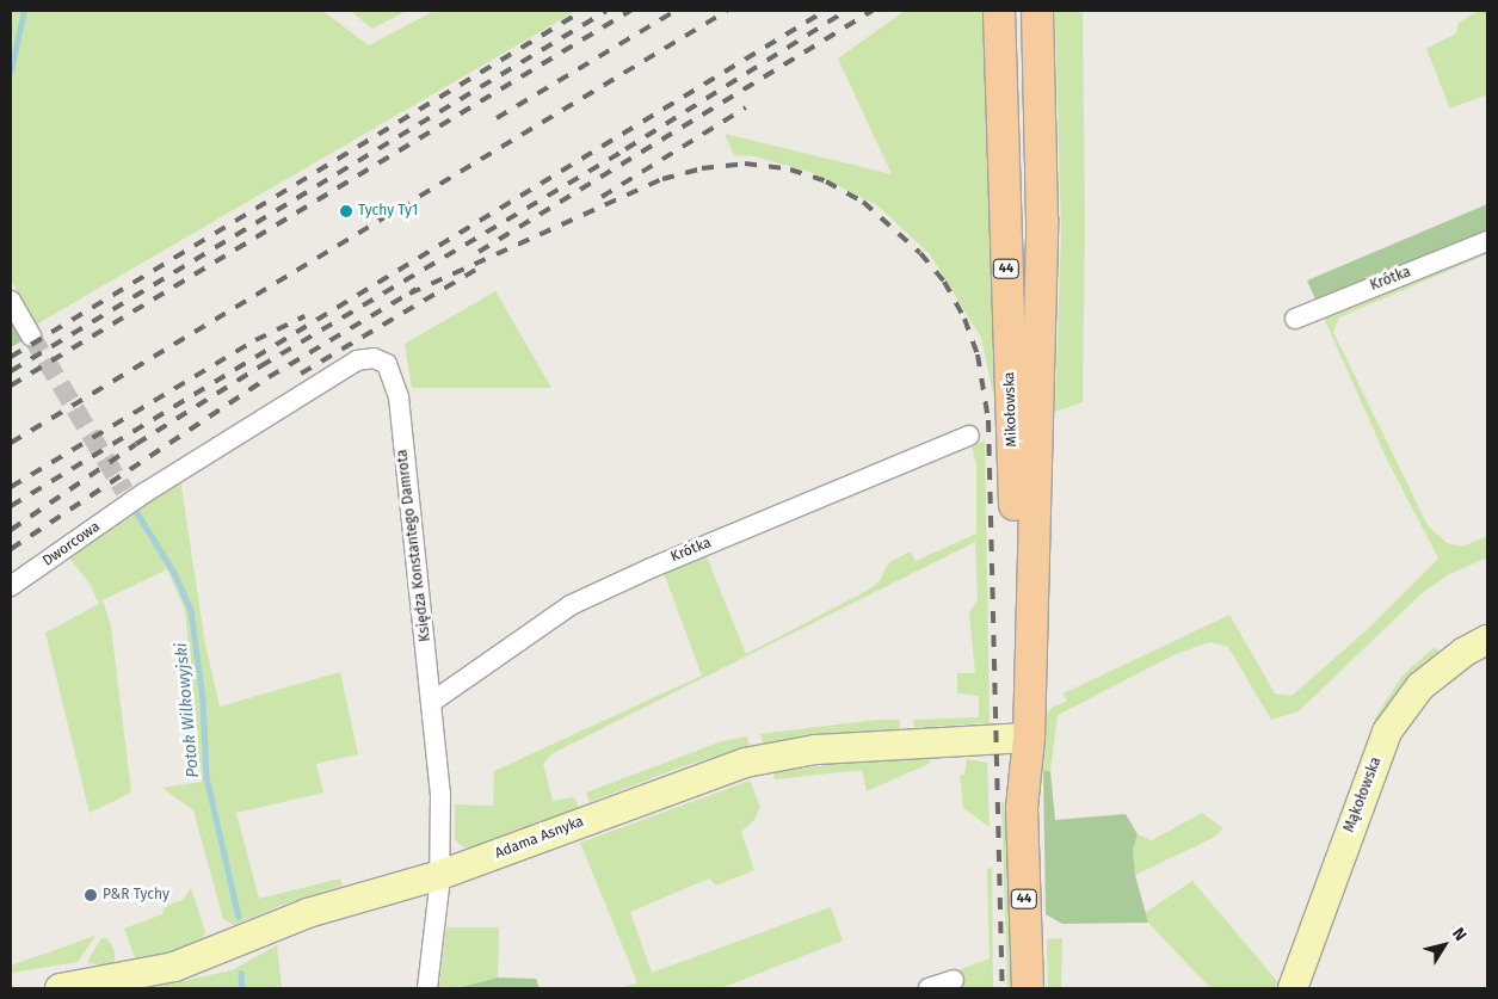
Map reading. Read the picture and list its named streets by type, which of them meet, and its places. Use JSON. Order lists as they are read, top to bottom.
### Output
{
  "streets": {
    "main road": ["44", "Mikołowska"],
    "street": [
      "Krótka",
      "Dworcowa",
      "Księdza Konstantego Damrota",
      "Mąkołowska",
      "Adama Asnyka"
    ]
  },
  "crossings": [
    ["Krótka", "Księdza Konstantego Damrota"],
    ["Mikołowska", "Adama Asnyka"],
    ["Dworcowa", "Księdza Konstantego Damrota"],
    ["Księdza Konstantego Damrota", "Adama Asnyka"]
  ],
  "water": ["Potok Wilkowyjski"],
  "places": ["Tychy Ty1", "P&R Tychy"],
  "north": "top right"
}
